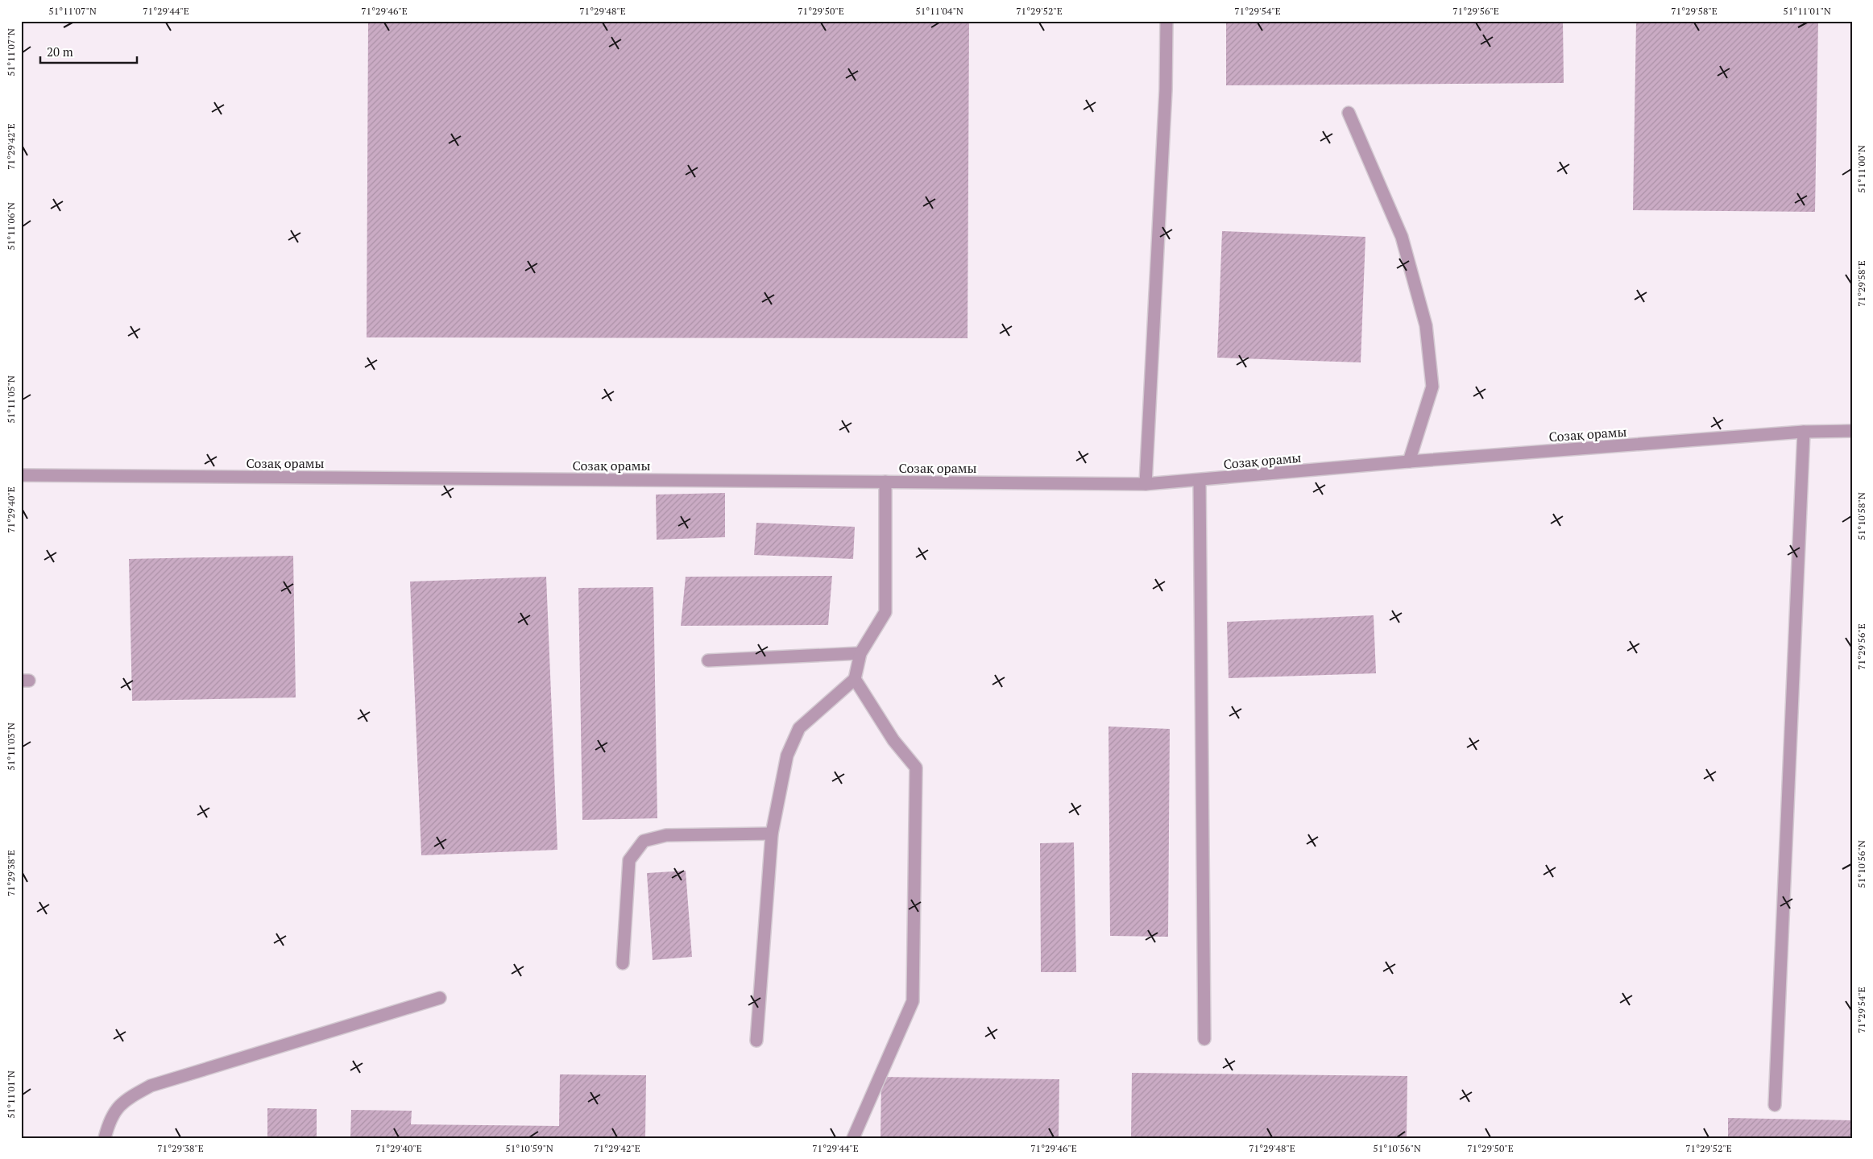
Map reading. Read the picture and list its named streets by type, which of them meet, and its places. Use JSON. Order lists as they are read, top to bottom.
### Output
{
  "streets": {
    "lane": ["Созақ орамы"]
  },
  "scale_bar": "20 m",
  "coordinates": [
    "51°11'07\"N",
    "71°29'44\"E",
    "71°29'46\"E",
    "71°29'48\"E",
    "71°29'50\"E",
    "51°11'04\"N",
    "71°29'52\"E",
    "71°29'54\"E",
    "71°29'56\"E",
    "71°29'58\"E",
    "51°11'01\"N",
    "71°29'42\"E",
    "51°11'00\"N",
    "51°11'06\"N",
    "51°11'05\"N",
    "71°29'40\"E",
    "51°10'58\"N",
    "51°11'03\"N",
    "51°10'56\"N",
    "71°29'38\"E",
    "51°10'59\"N"
  ]
}
